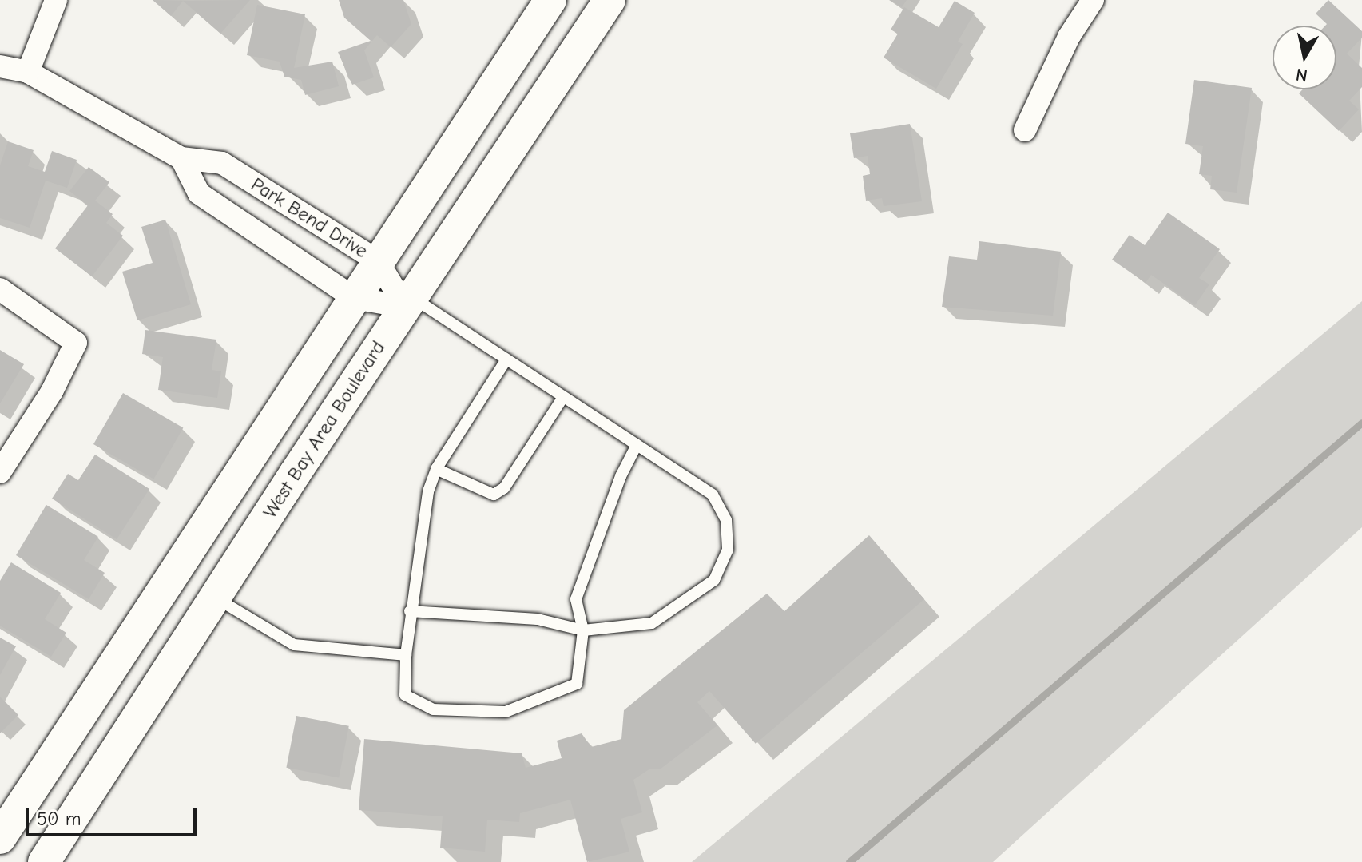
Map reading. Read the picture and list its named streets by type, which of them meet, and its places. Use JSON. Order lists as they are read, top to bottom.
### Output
{
  "streets": {
    "main road": ["West Bay Area Boulevard"],
    "street": ["Park Bend Drive"]
  },
  "crossings": [
    ["Park Bend Drive", "West Bay Area Boulevard"]
  ],
  "scale_bar": "50 m",
  "north": "bottom"
}
